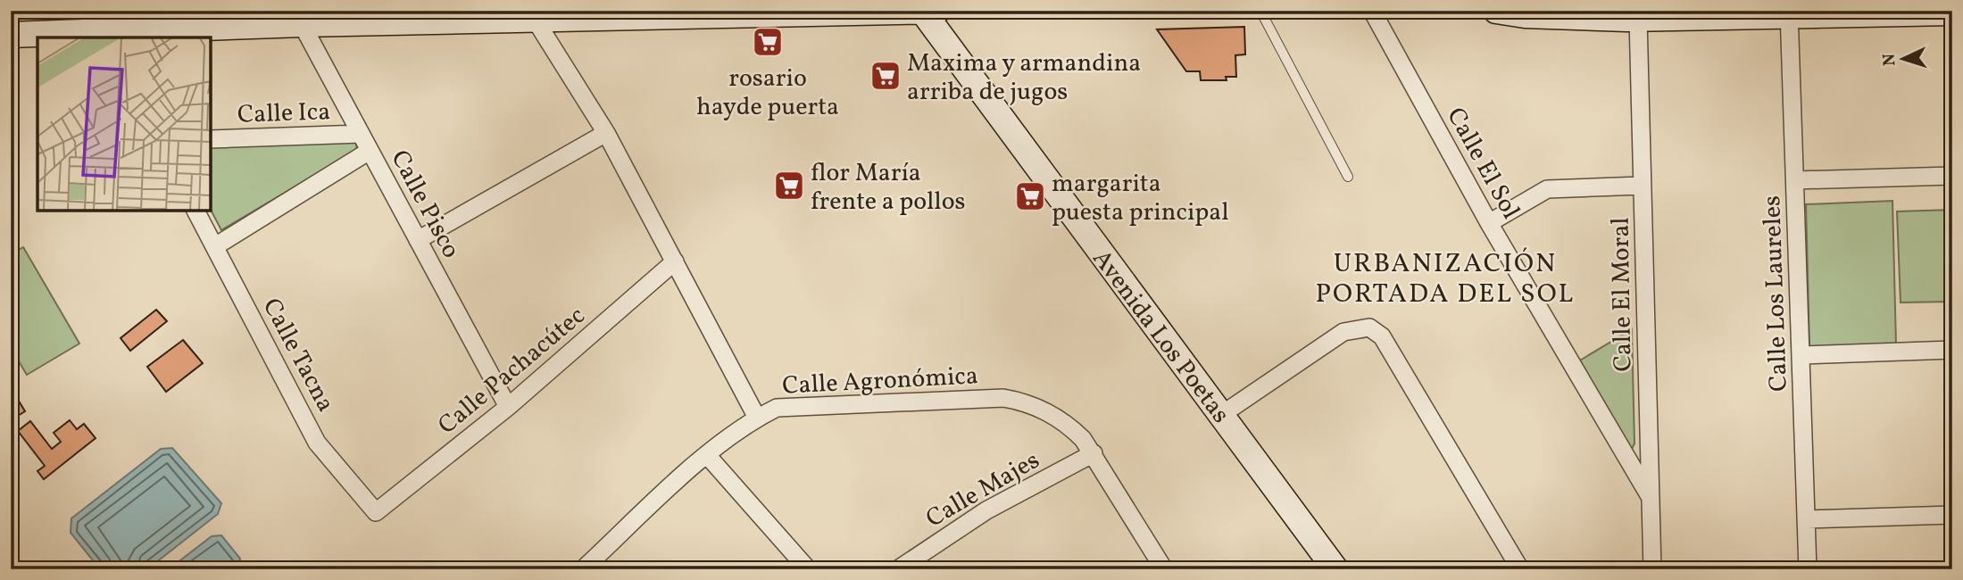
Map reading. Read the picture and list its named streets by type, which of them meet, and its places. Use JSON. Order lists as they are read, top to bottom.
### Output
{
  "streets": {
    "main road": ["Avenida Los Poetas"],
    "street": [
      "Calle Ica",
      "Calle El Sol",
      "Calle Pisco",
      "Calle Los Laureles",
      "Calle El Moral",
      "Calle Tacna",
      "Calle Pachacútec",
      "Calle Agronómica",
      "Calle Majes"
    ]
  },
  "crossings": [
    ["Calle Ica", "Calle Pisco"],
    ["Calle El Sol", "Calle El Moral"],
    ["Calle Pisco", "Calle Pachacútec"],
    ["Calle Tacna", "Calle Pachacútec"],
    ["Calle Pachacútec", "Calle Agronómica"],
    ["Calle Agronómica", "Calle Majes"]
  ],
  "districts": ["URBANIZACIÓN PORTADA DEL SOL"],
  "places": {
    "supermarket": [
      "rosario hayde puerta",
      "Maxima y armandina arriba de jugos",
      "flor María frente a pollos",
      "margarita puesta principal"
    ]
  },
  "north": "left"
}
